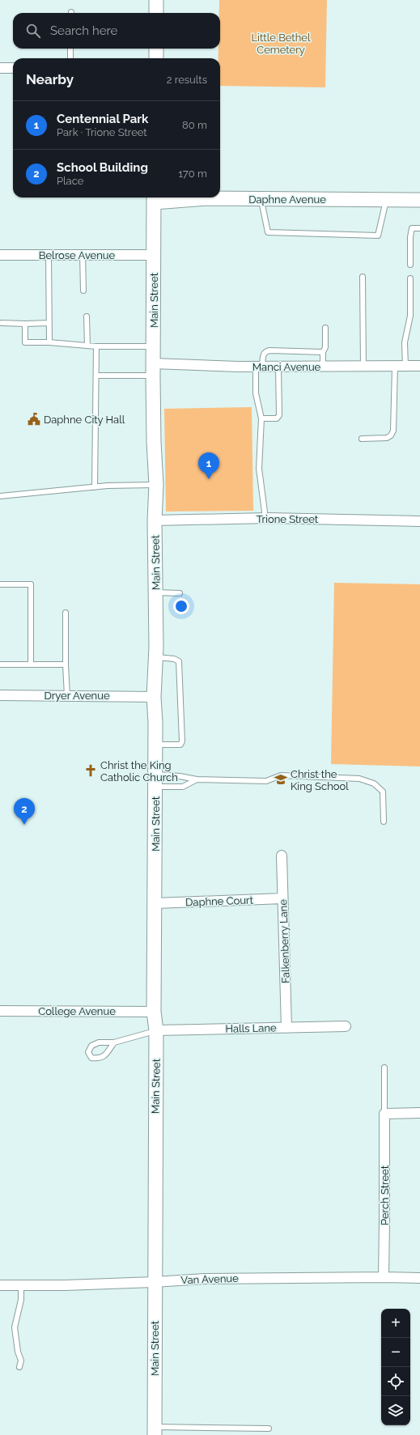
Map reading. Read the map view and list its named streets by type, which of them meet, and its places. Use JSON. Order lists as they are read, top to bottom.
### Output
{
  "streets": {
    "main road": ["Daphne Avenue", "Main Street"],
    "street": [
      "Belrose Avenue",
      "Manci Avenue",
      "Trione Street",
      "Dryer Avenue",
      "Daphne Court",
      "Falkenberry Lane",
      "College Avenue",
      "Halls Lane",
      "Perch Street",
      "Van Avenue"
    ]
  },
  "crossings": [
    ["Daphne Avenue", "Main Street"],
    ["Belrose Avenue", "Main Street"],
    ["Main Street", "Manci Avenue"],
    ["Main Street", "Trione Street"],
    ["Main Street", "Dryer Avenue"],
    ["Main Street", "Daphne Court"],
    ["Main Street", "College Avenue"],
    ["Main Street", "Halls Lane"],
    ["Main Street", "Van Avenue"],
    ["Daphne Court", "Falkenberry Lane"],
    ["Falkenberry Lane", "Halls Lane"],
    ["Perch Street", "Van Avenue"]
  ],
  "parks": ["Little Bethel Cemetery"],
  "places": {
    "public building": ["Daphne City Hall"],
    "church": ["Christ the King Catholic Church"],
    "school or university": ["Christ the King School"]
  },
  "page": {
    "search": "Search here",
    "heading": ["Nearby", "2 results"],
    "list": [
      {
        "mark": "1",
        "name": "Centennial Park",
        "note": "Park · Trione Street",
        "value": "80 m"
      },
      {
        "mark": "2",
        "name": "School Building",
        "note": "Place",
        "value": "170 m"
      }
    ],
    "pins": ["1", "2"],
    "map_buttons": ["+", "−"]
  }
}
